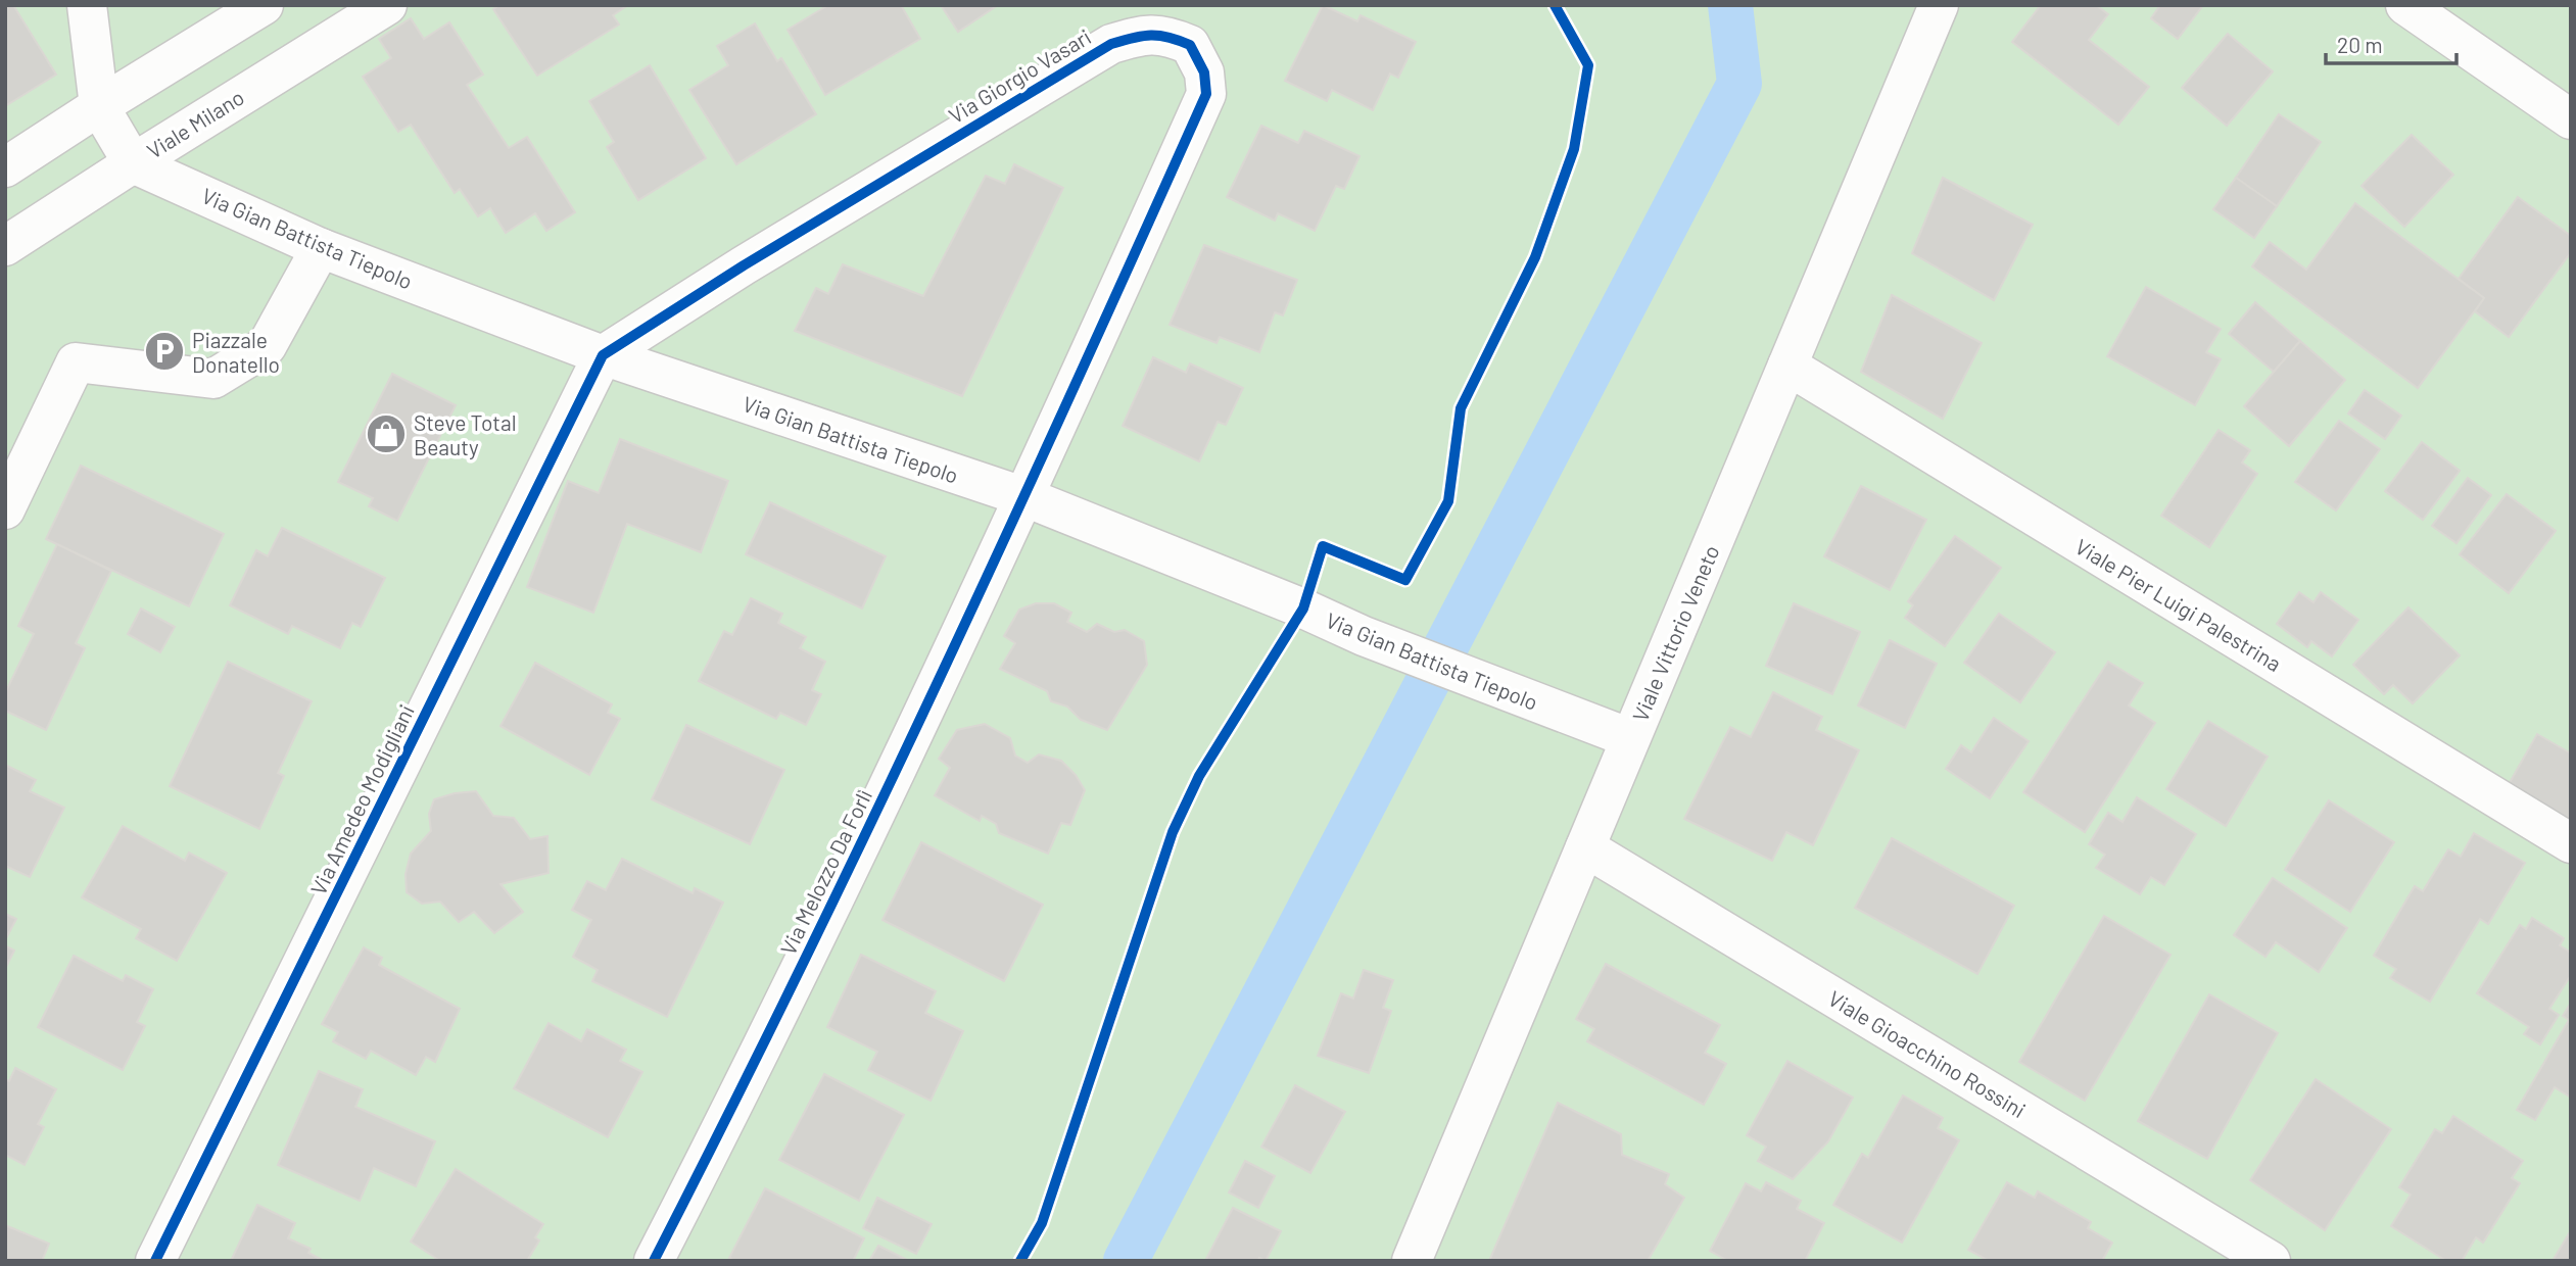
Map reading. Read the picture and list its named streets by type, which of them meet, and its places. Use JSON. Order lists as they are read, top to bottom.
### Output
{
  "streets": {
    "street": [
      "Via Giorgio Vasari",
      "Viale Milano",
      "Via Gian Battista Tiepolo",
      "Viale Pier Luigi Palestrina",
      "Viale Vittorio Veneto",
      "Via Amedeo Modigliani",
      "Via Melozzo Da Forlì",
      "Viale Gioacchino Rossini"
    ]
  },
  "crossings": [
    ["Via Giorgio Vasari", "Via Gian Battista Tiepolo"],
    ["Via Giorgio Vasari", "Via Amedeo Modigliani"],
    ["Via Giorgio Vasari", "Via Melozzo Da Forlì"],
    ["Viale Milano", "Via Gian Battista Tiepolo"],
    ["Via Gian Battista Tiepolo", "Viale Vittorio Veneto"],
    ["Via Gian Battista Tiepolo", "Via Amedeo Modigliani"],
    ["Via Gian Battista Tiepolo", "Via Melozzo Da Forlì"],
    ["Viale Pier Luigi Palestrina", "Viale Vittorio Veneto"],
    ["Viale Vittorio Veneto", "Viale Gioacchino Rossini"]
  ],
  "places": {
    "parking": ["Piazzale Donatello"],
    "shop": ["Steve Total Beauty"]
  },
  "scale_bar": "20 m"
}
